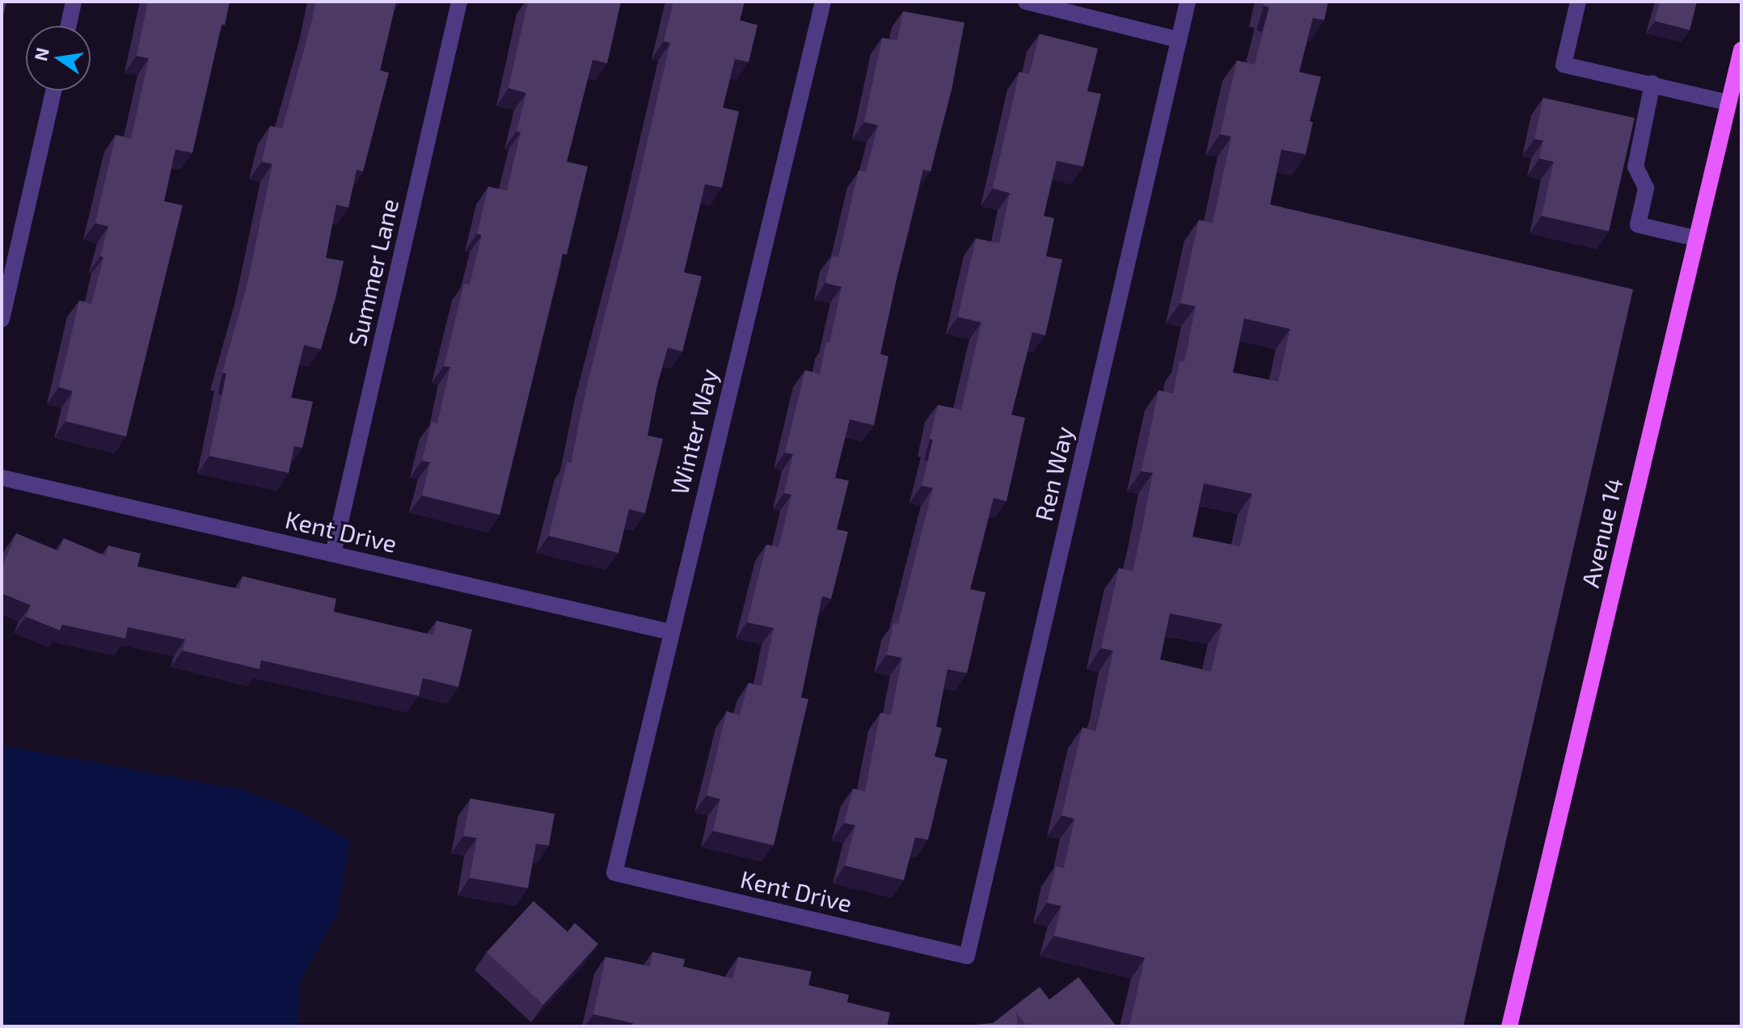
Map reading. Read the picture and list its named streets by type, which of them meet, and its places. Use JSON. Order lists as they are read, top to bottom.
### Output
{
  "streets": {
    "main road": ["Avenue 14"],
    "street": [
      "Summer Lane",
      "Winter Way",
      "Ren Way",
      "Kent Drive"
    ]
  },
  "crossings": [
    ["Summer Lane", "Kent Drive"],
    ["Winter Way", "Kent Drive"],
    ["Ren Way", "Kent Drive"]
  ],
  "north": "left"
}
